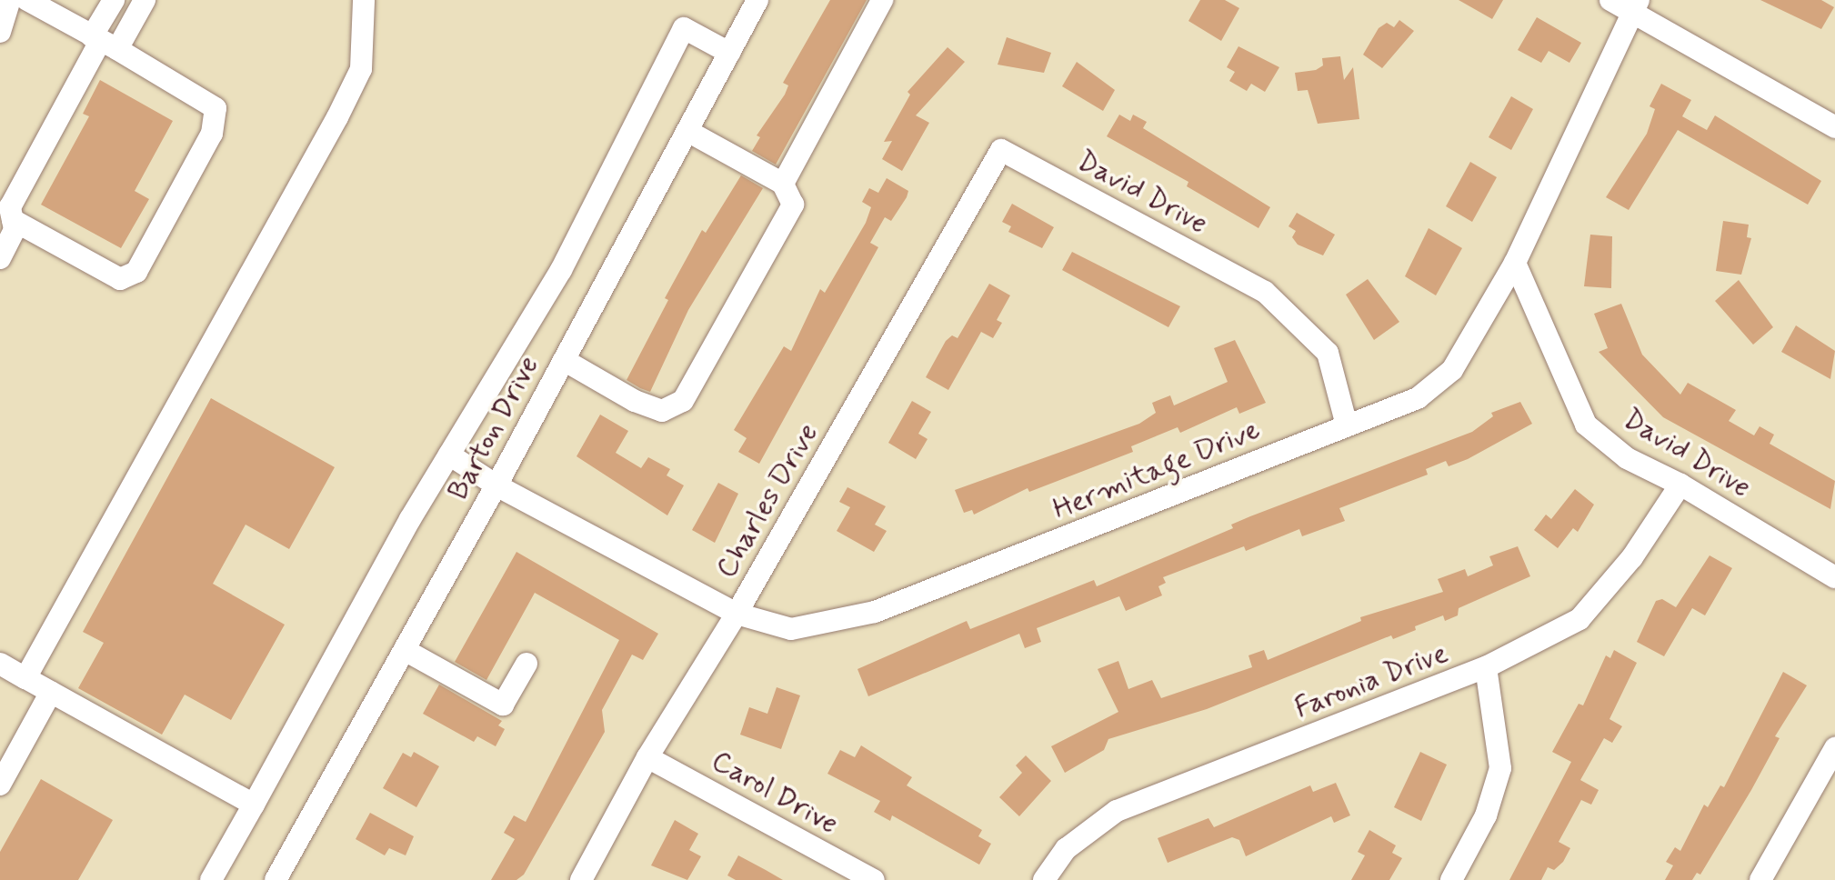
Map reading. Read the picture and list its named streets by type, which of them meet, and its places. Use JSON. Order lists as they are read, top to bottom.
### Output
{
  "streets": {
    "street": [
      "David Drive",
      "Barton Drive",
      "Hermitage Drive",
      "Charles Drive",
      "Faronia Drive",
      "Carol Drive"
    ]
  },
  "crossings": [
    ["David Drive", "Hermitage Drive"],
    ["David Drive", "Charles Drive"],
    ["David Drive", "Faronia Drive"],
    ["Barton Drive", "Hermitage Drive"],
    ["Hermitage Drive", "Charles Drive"],
    ["Charles Drive", "Carol Drive"]
  ]
}
